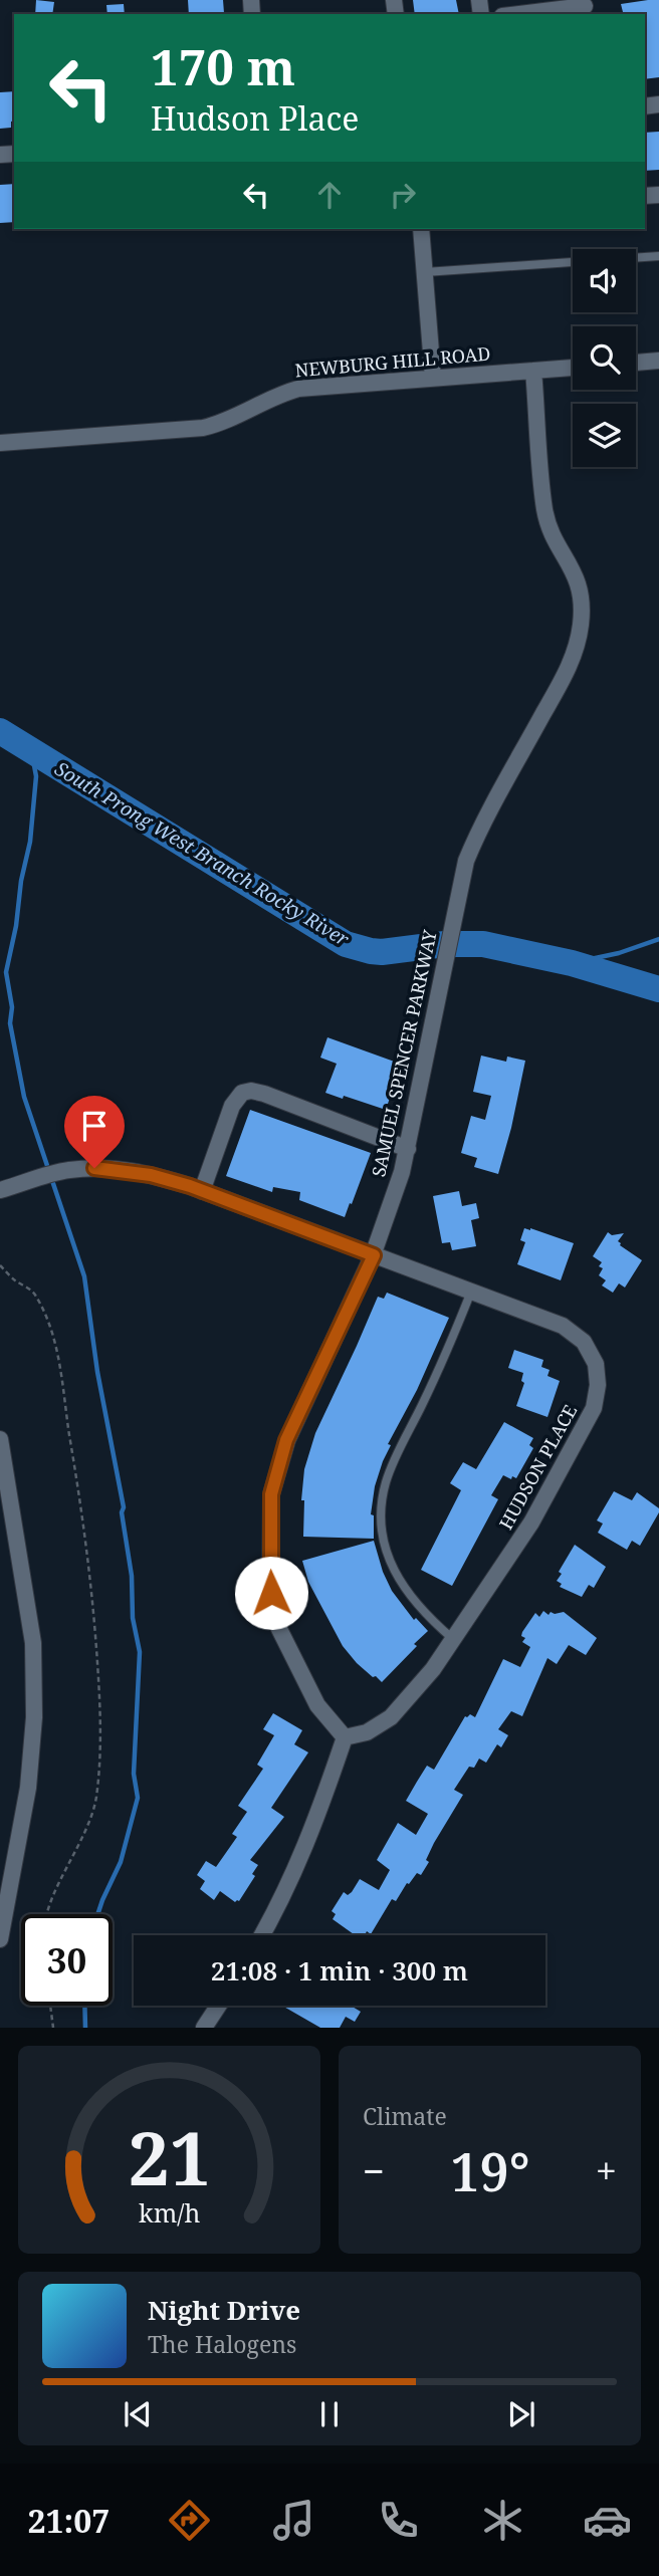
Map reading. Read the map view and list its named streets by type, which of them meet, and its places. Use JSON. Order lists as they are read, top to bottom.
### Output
{
  "streets": {
    "street": ["NEWBURG HILL ROAD", "SAMUEL SPENCER PARKWAY", "HUDSON PLACE"]
  },
  "crossings": [
    ["NEWBURG HILL ROAD", "SAMUEL SPENCER PARKWAY"],
    ["SAMUEL SPENCER PARKWAY", "HUDSON PLACE"]
  ],
  "water": ["South Prong West Branch Rocky River"],
  "page": {
    "turn": ["170 m", "Hudson Place"],
    "limit": "30",
    "trip": "21:08 · 1 min · 300 m",
    "tile": "Climate",
    "heat": ["−", "19°", "+"],
    "song": ["Night Drive", "The Halogens"],
    "tabs": "21:07",
    "gauge": ["21", "km/h"]
  }
}
